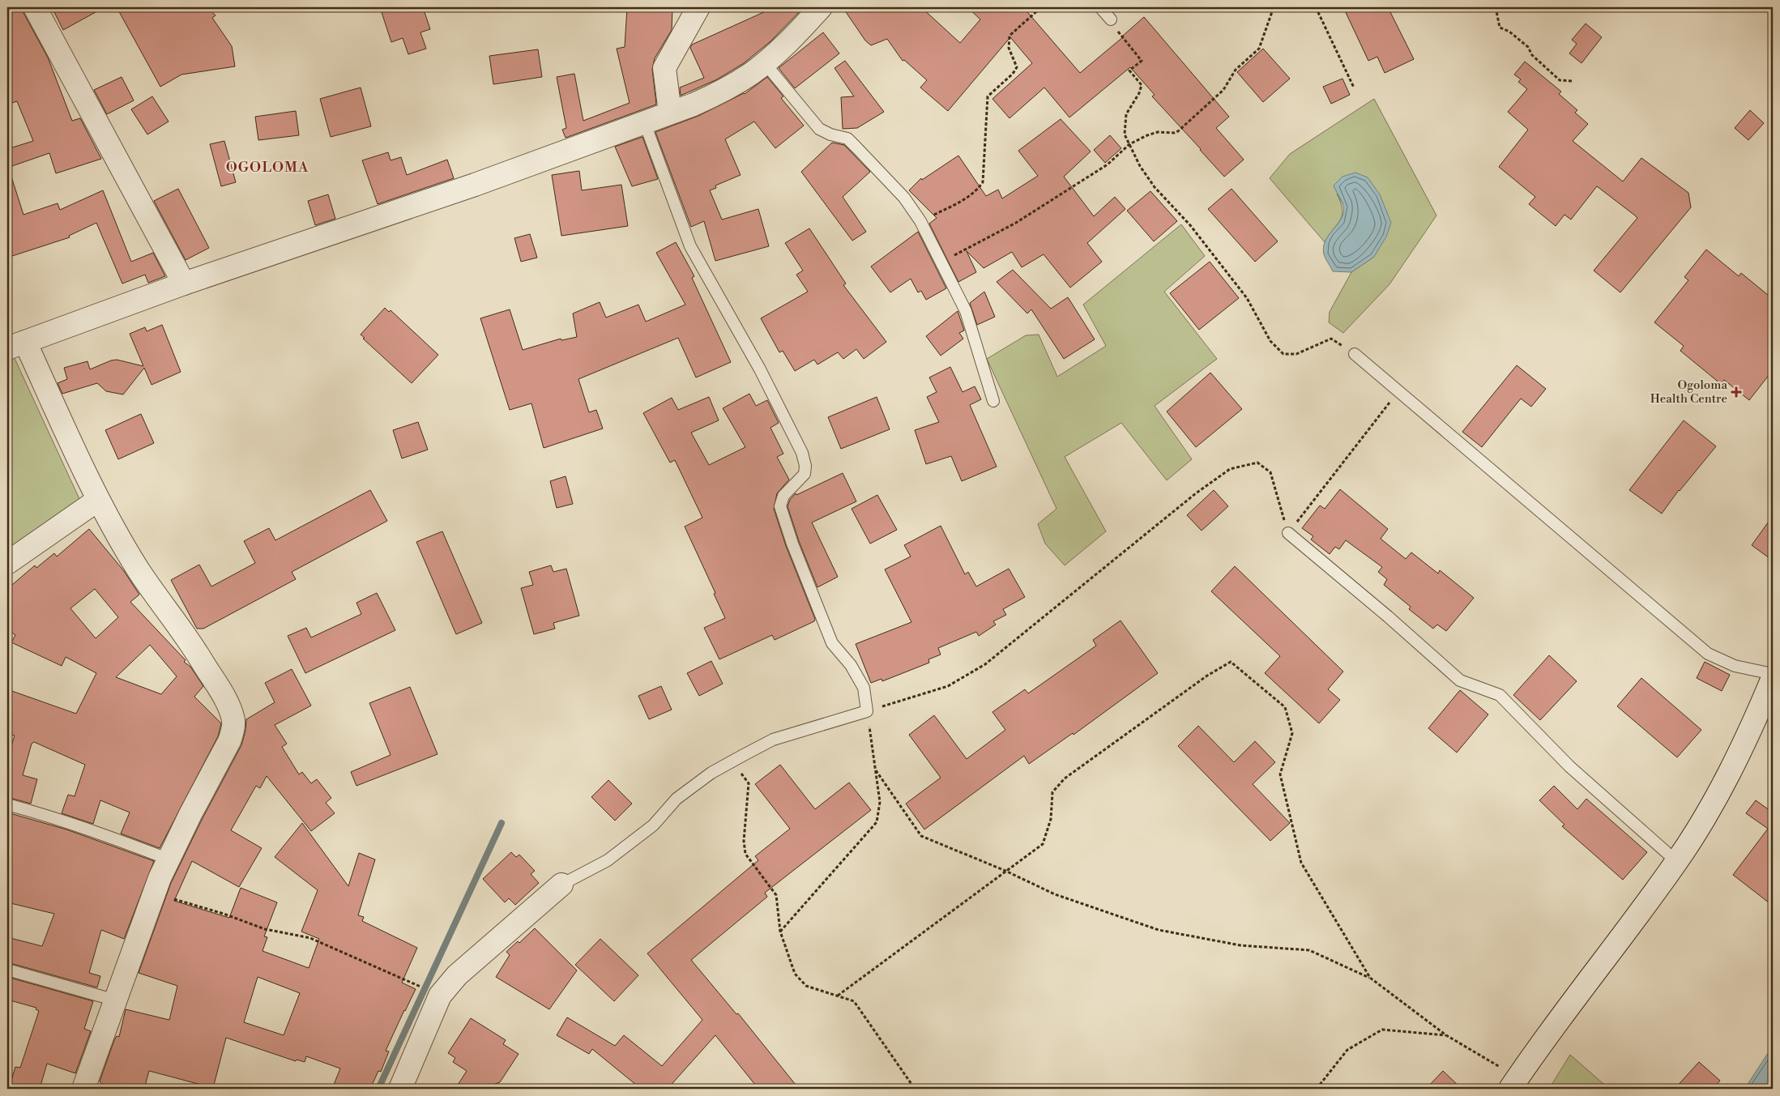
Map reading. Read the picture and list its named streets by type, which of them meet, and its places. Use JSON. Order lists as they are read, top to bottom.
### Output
{
  "districts": ["OGOLOMA"],
  "places": {
    "health": ["Ogoloma Health Centre"]
  }
}
